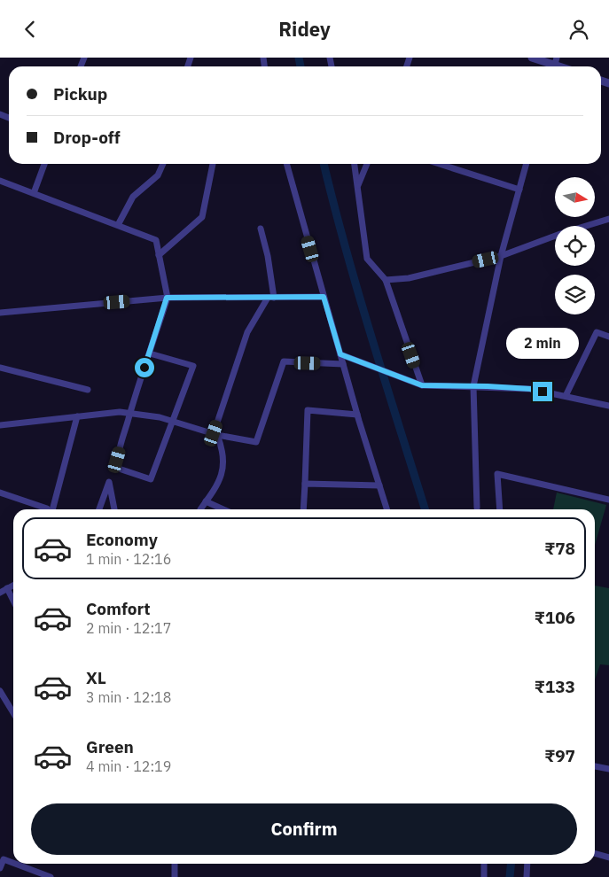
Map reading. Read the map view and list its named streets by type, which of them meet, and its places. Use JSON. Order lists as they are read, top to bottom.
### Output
{
  "north": "right",
  "page": {
    "header": "Ridey",
    "banner": ["Pickup", "Drop-off"],
    "bubble": "2 min",
    "list": [
      {
        "name": "Economy",
        "note": "1 min · 12:16",
        "value": "₹78"
      },
      {
        "name": "Comfort",
        "note": "2 min · 12:17",
        "value": "₹106"
      },
      {
        "name": "XL",
        "note": "3 min · 12:18",
        "value": "₹133"
      },
      {
        "name": "Green",
        "note": "4 min · 12:19",
        "value": "₹97"
      }
    ],
    "buttons": "Confirm"
  }
}
